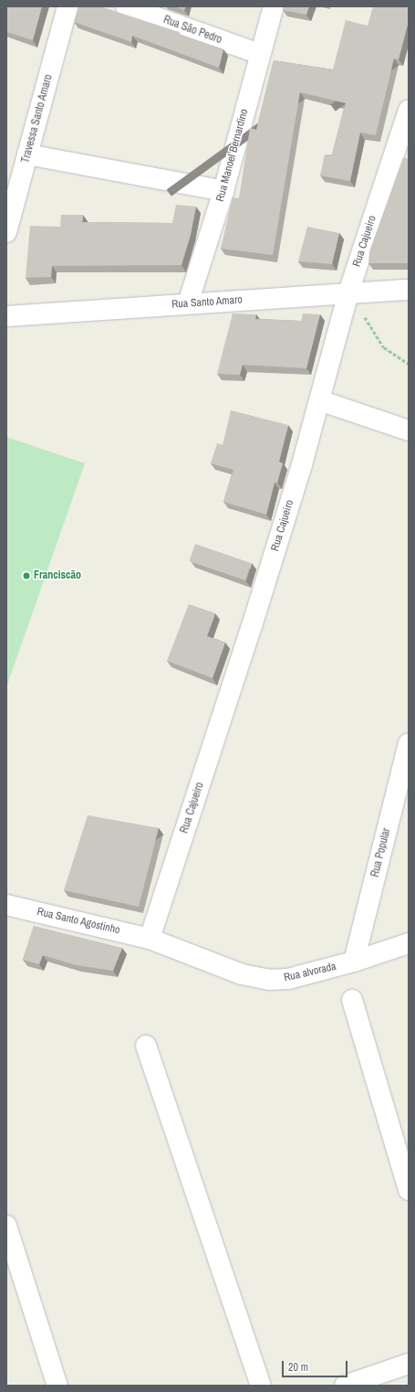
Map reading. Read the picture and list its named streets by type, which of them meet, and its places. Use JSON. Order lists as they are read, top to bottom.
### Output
{
  "streets": {
    "street": [
      "Rua São Pedro",
      "Travessa Santo Amaro",
      "Rua Manoel Bernardino",
      "Rua Cajueiro",
      "Rua Santo Amaro",
      "Rua Popular",
      "Rua Santo Agostinho",
      "Rua alvorada"
    ]
  },
  "crossings": [
    ["Rua São Pedro", "Rua Manoel Bernardino"],
    ["Rua Manoel Bernardino", "Rua Santo Amaro"],
    ["Rua Cajueiro", "Rua Santo Amaro"],
    ["Rua Cajueiro", "Rua Santo Agostinho"],
    ["Rua Cajueiro", "Rua alvorada"],
    ["Rua Popular", "Rua alvorada"],
    ["Rua Santo Agostinho", "Rua alvorada"]
  ],
  "places": ["Franciscão"],
  "scale_bar": "20 m"
}
